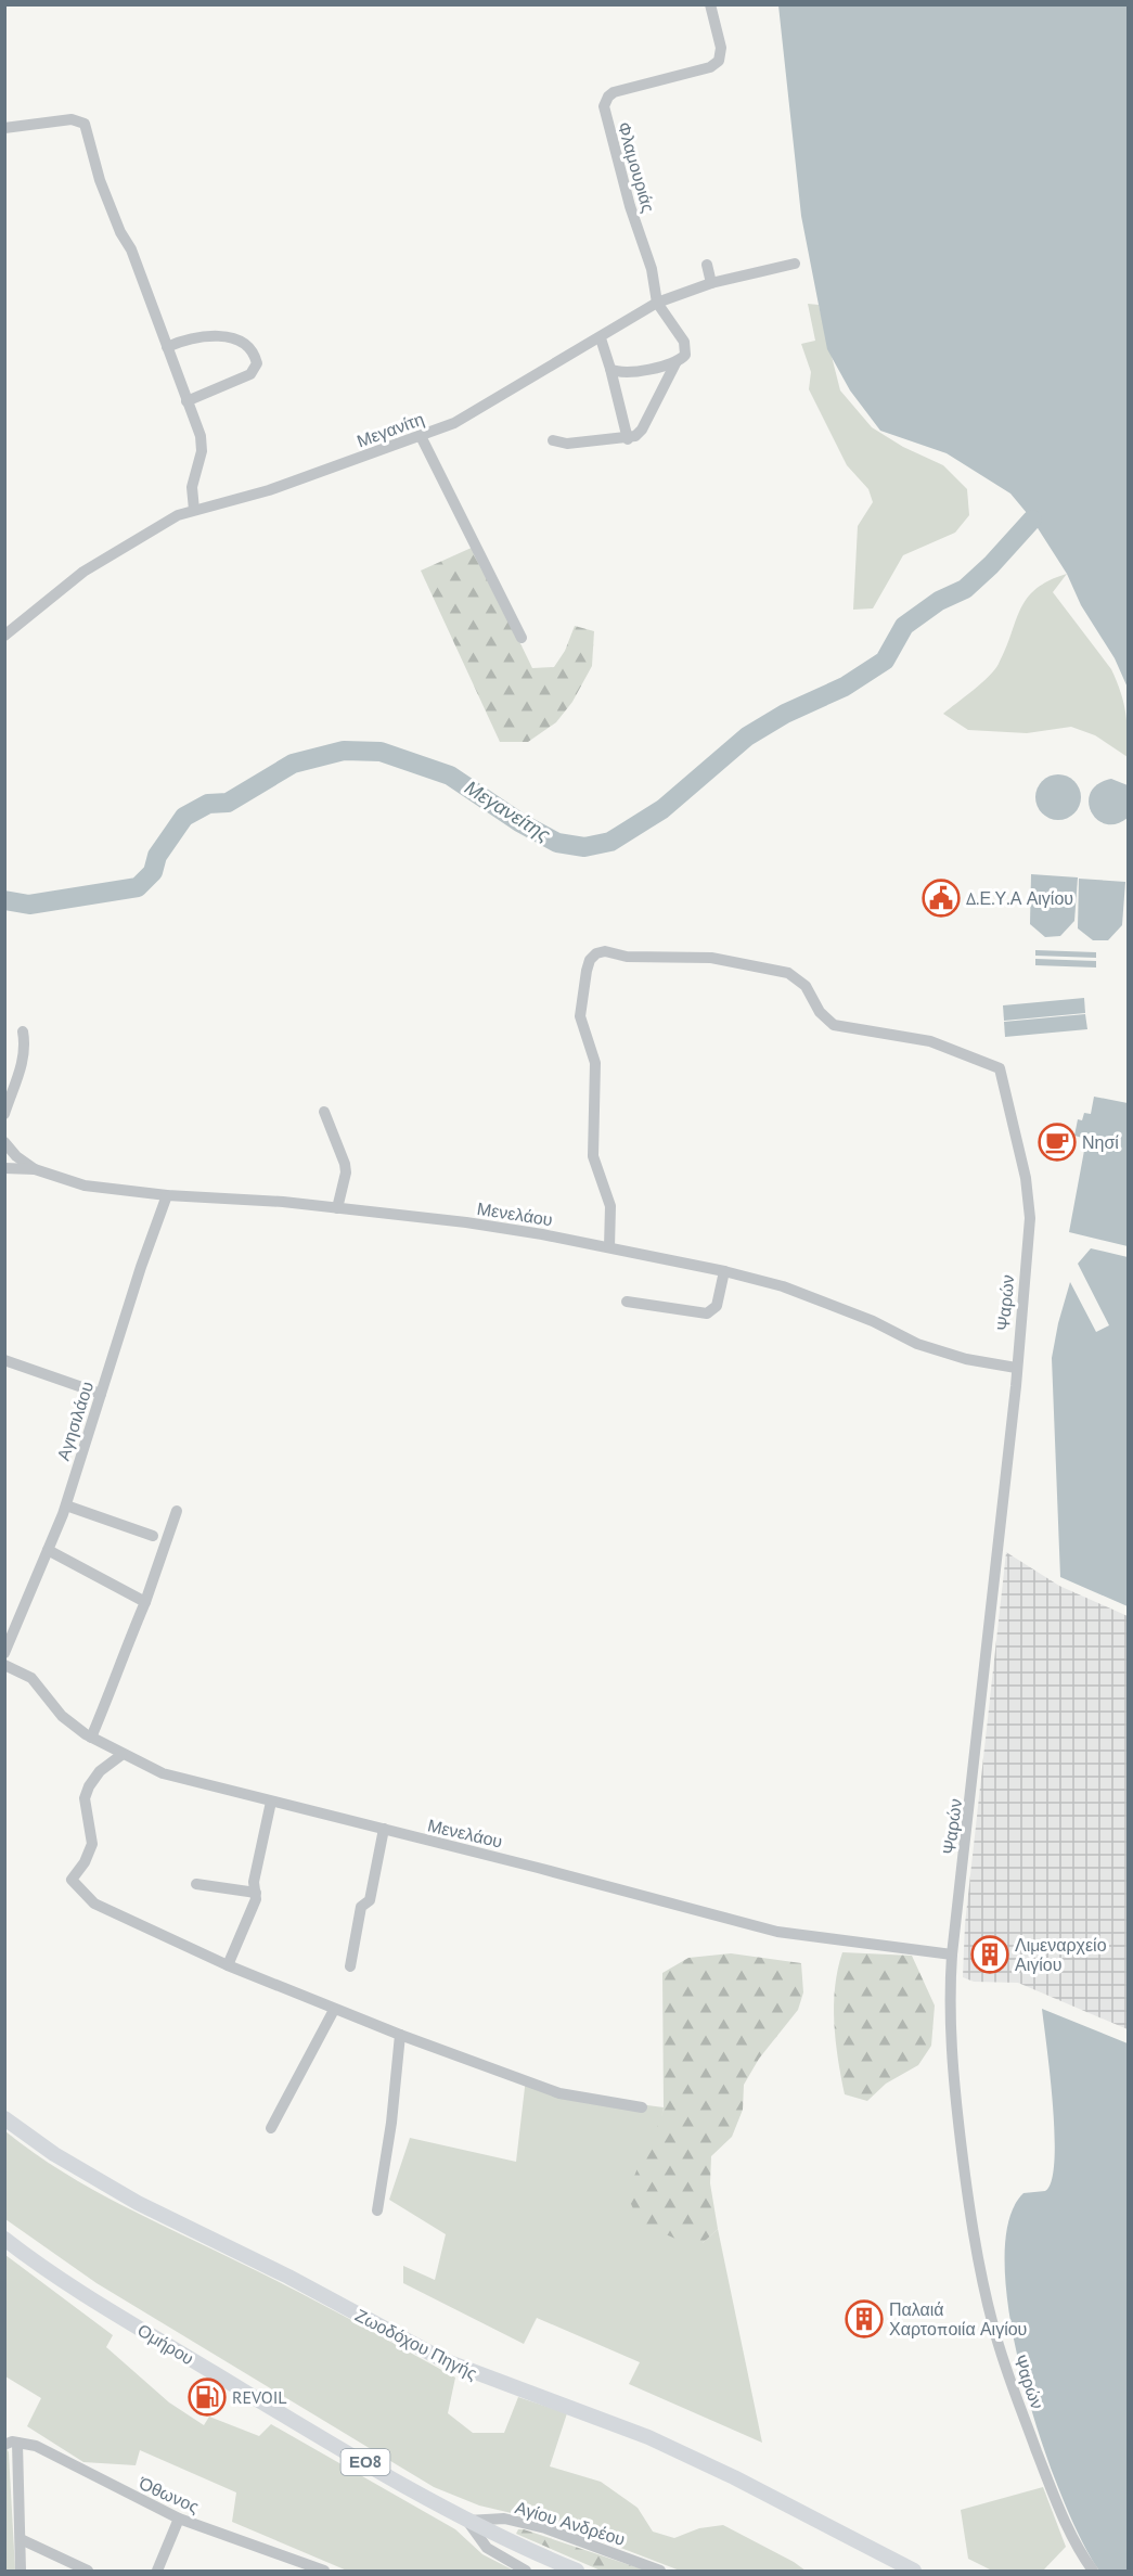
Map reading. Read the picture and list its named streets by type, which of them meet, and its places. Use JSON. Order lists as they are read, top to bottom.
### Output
{
  "streets": {
    "main road": ["Ομήρου", "Ζωοδόχου Πηγής", "ΕΟ8"],
    "street": [
      "Φλαμουριάς",
      "Μεγανίτη",
      "Μενελάου",
      "Ψαρών",
      "Αγησιλάου",
      "Όθωνος",
      "Αγίου Ανδρέου"
    ]
  },
  "crossings": [
    ["Φλαμουριάς", "Μεγανίτη"],
    ["Μενελάου", "Ψαρών"],
    ["Μενελάου", "Αγησιλάου"],
    ["Ομήρου", "ΕΟ8"],
    ["Ομήρου", "Αγίου Ανδρέου"],
    ["ΕΟ8", "Αγίου Ανδρέου"]
  ],
  "water": ["Μεγανείτης"],
  "places": {
    "public building": ["Δ.Ε.Υ.Α Αιγίου"],
    "cafe": ["Νησί"],
    "building": ["Λιμεναρχείο Αιγίου", "Παλαιά Χαρτοποιία Αιγίου"],
    "fuel station": ["REVOIL"]
  }
}
